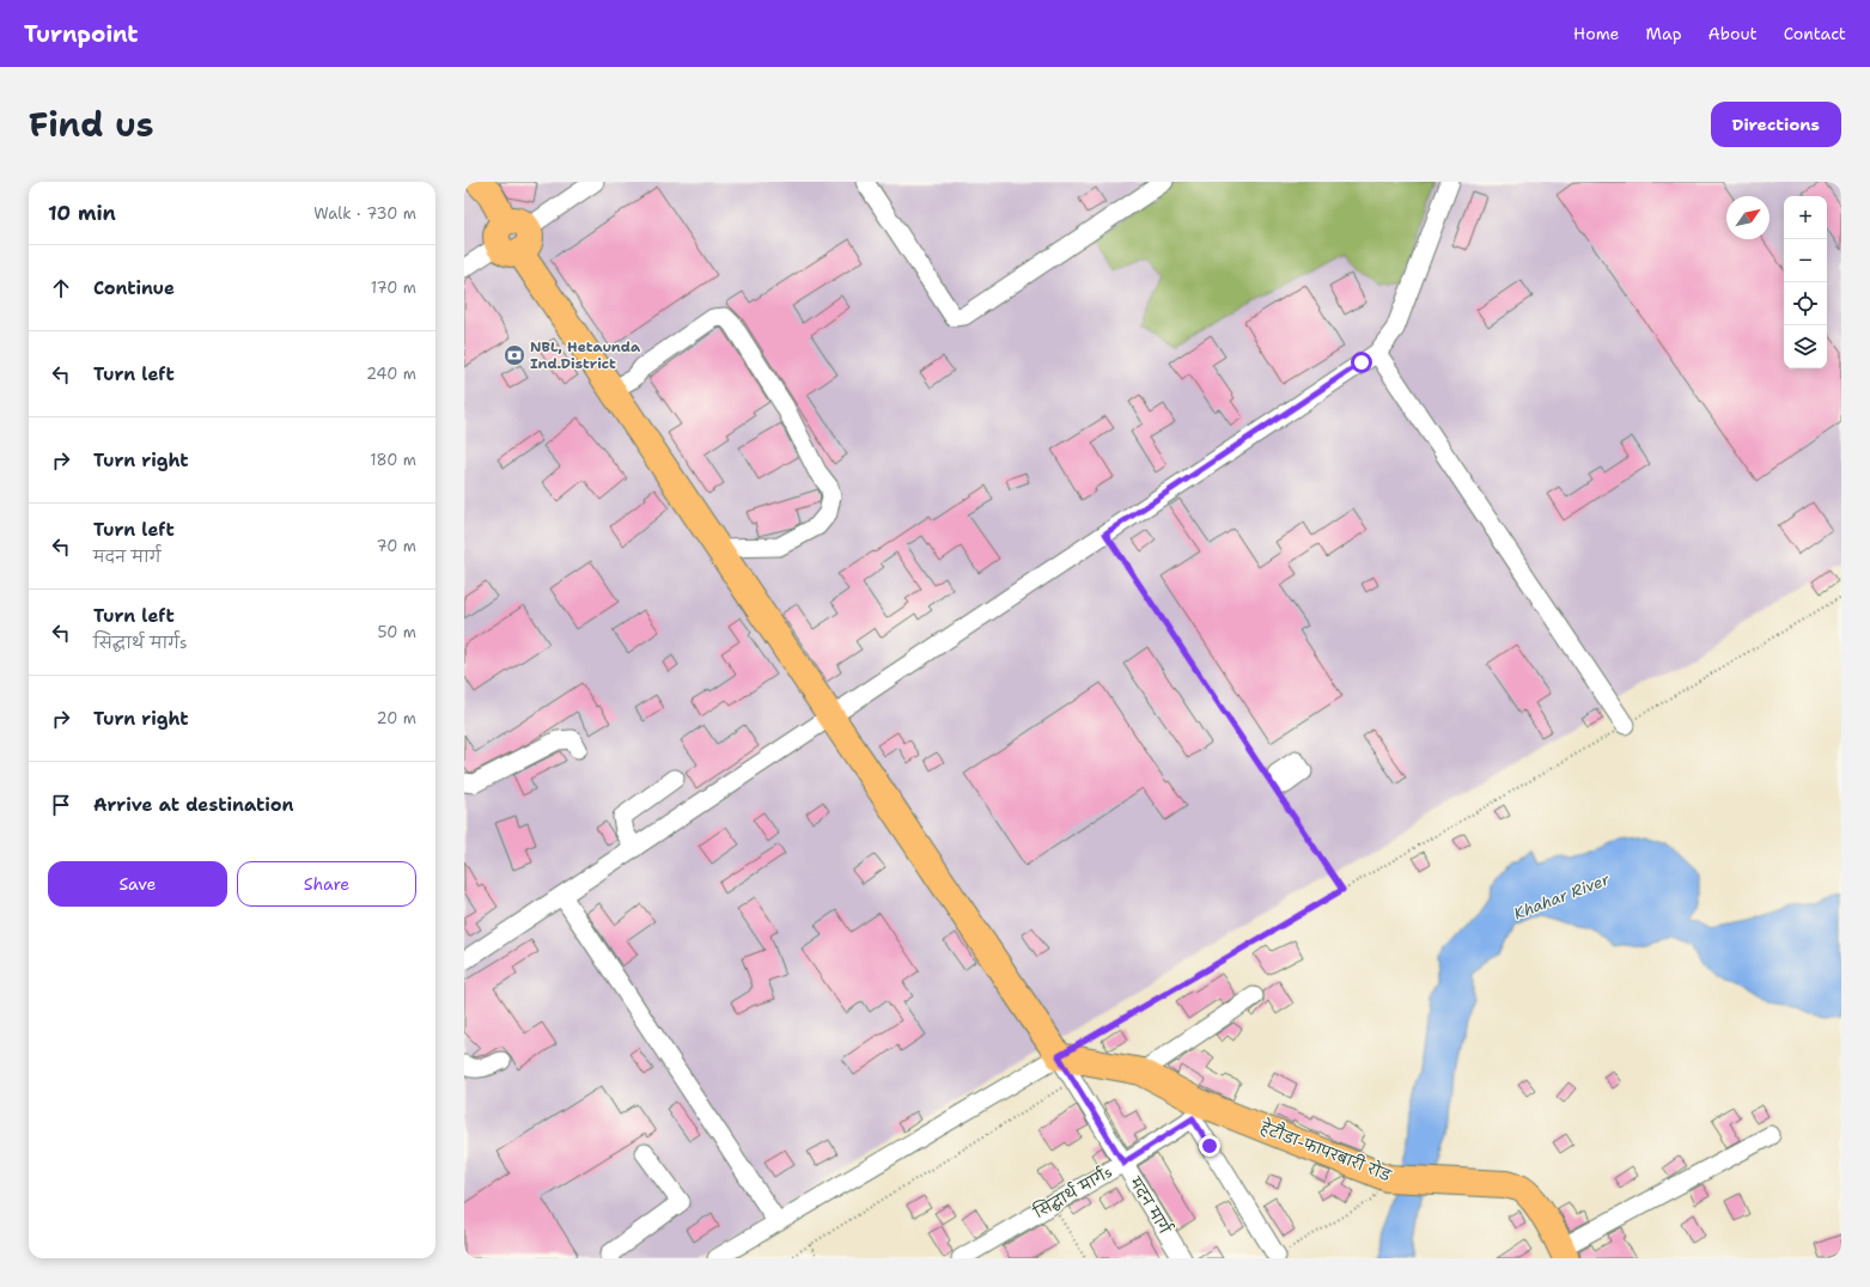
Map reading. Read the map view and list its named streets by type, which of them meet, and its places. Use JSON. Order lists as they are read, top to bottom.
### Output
{
  "streets": {
    "highway": ["हेटौडा-फापरबारी रोड"],
    "street": ["सिद्धार्थ मार्गs", "मदन मार्ग"]
  },
  "crossings": [
    ["हेटौडा-फापरबारी रोड", "सिद्धार्थ मार्गs"],
    ["हेटौडा-फापरबारी रोड", "मदन मार्ग"],
    ["सिद्धार्थ मार्गs", "मदन मार्ग"]
  ],
  "water": ["Khahar River"],
  "places": {
    "bank": ["NBL, Hetaunda Ind.District"]
  },
  "north": "top right",
  "page": {
    "header": "Turnpoint",
    "nav": [
      "Home",
      "Map",
      "About",
      "Contact"
    ],
    "title": "Find us",
    "buttons": [
      "Directions",
      ["Save", "Share"]
    ],
    "heading": ["10 min", "Walk · 730 m"],
    "map_buttons": ["+", "−"],
    "list": [
      ["Continue", "170 m"],
      ["Turn left", "240 m"],
      ["Turn right", "180 m"],
      ["Turn left", "मदन मार्ग", "70 m"],
      ["Turn left", "सिद्धार्थ मार्गs", "50 m"],
      ["Turn right", "20 m"],
      "Arrive at destination"
    ]
  }
}
